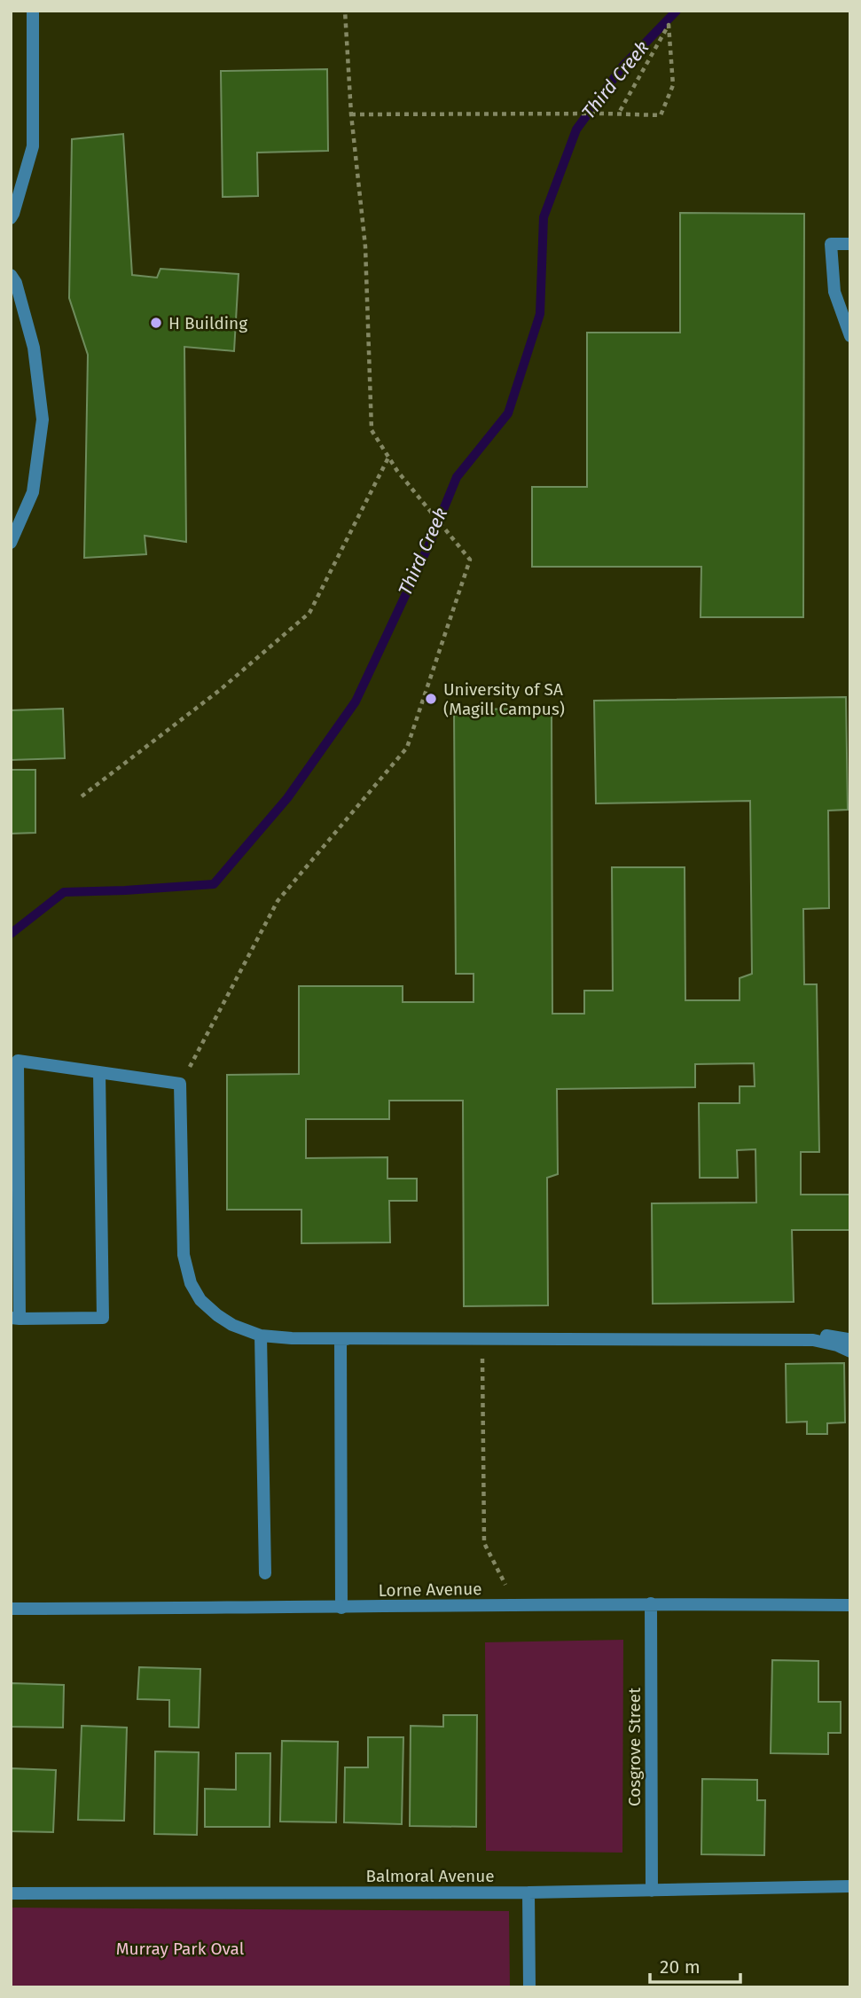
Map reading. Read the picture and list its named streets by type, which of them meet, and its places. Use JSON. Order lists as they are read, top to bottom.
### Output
{
  "streets": {
    "street": ["Lorne Avenue", "Cosgrove Street", "Balmoral Avenue"]
  },
  "crossings": [
    ["Lorne Avenue", "Cosgrove Street"],
    ["Cosgrove Street", "Balmoral Avenue"]
  ],
  "water": ["Third Creek"],
  "parks": ["Murray Park Oval"],
  "places": ["H Building", "University of SA (Magill Campus)"],
  "scale_bar": "20 m"
}
